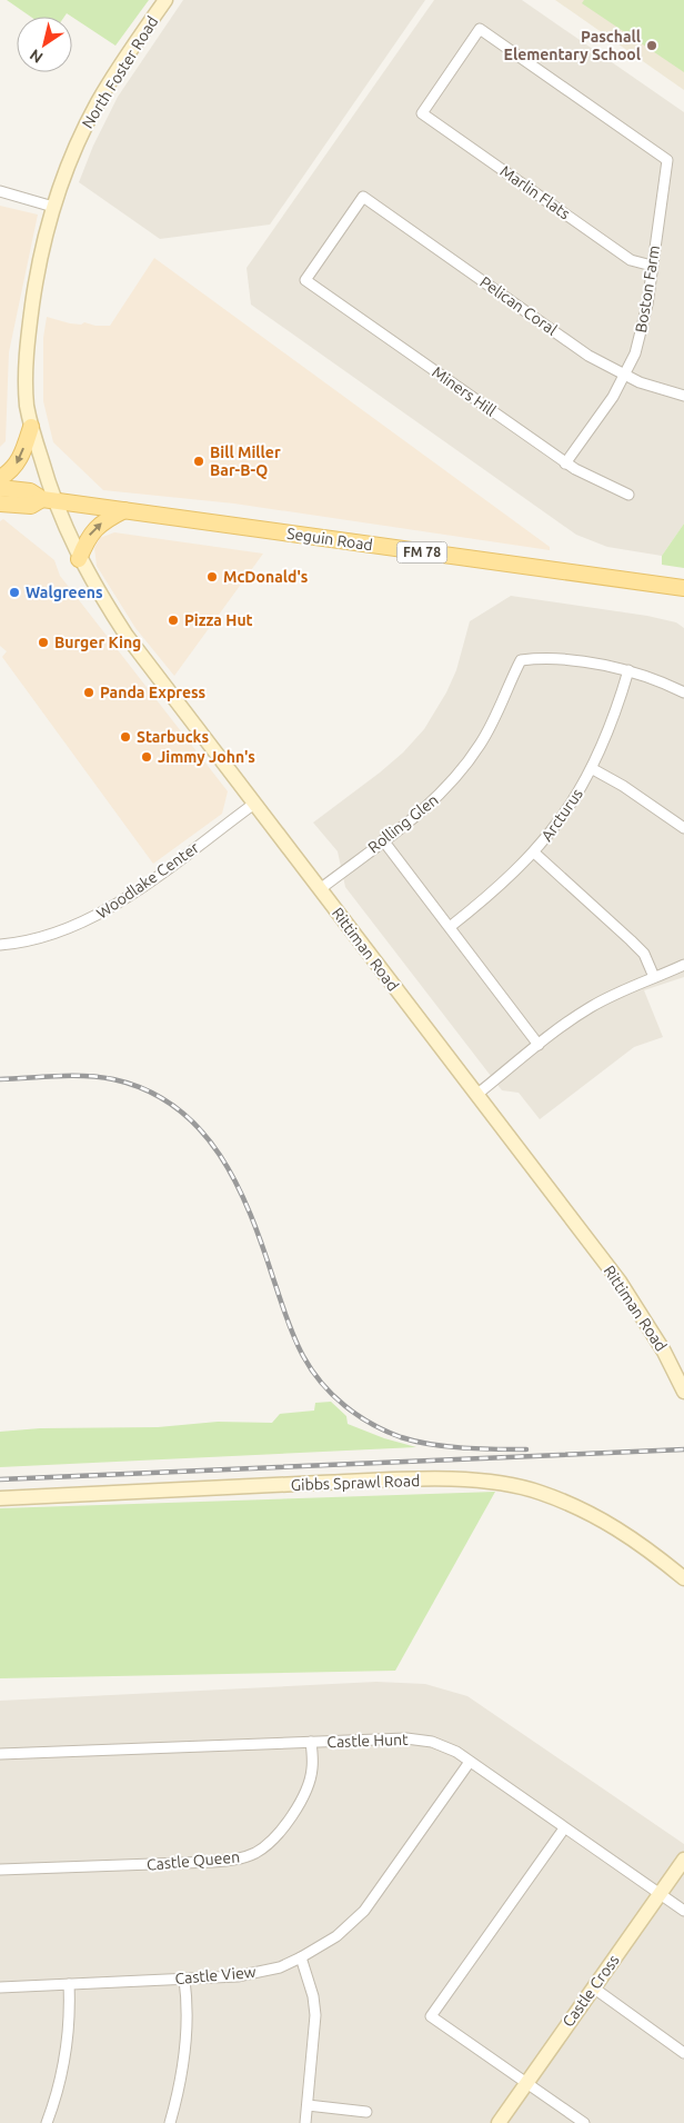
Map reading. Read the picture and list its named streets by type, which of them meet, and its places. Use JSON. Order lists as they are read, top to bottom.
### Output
{
  "streets": {
    "main road": [
      "North Foster Road",
      "Seguin Road",
      "FM 78",
      "Rittiman Road",
      "Gibbs Sprawl Road",
      "Castle Cross"
    ],
    "street": [
      "Marlin Flats",
      "Boston Farm",
      "Pelican Coral",
      "Miners Hill",
      "Arcturus",
      "Rolling Glen",
      "Woodlake Center",
      "Castle Hunt",
      "Castle Queen",
      "Castle View"
    ]
  },
  "crossings": [
    ["North Foster Road", "Seguin Road"],
    ["North Foster Road", "Rittiman Road"],
    ["Marlin Flats", "Boston Farm"],
    ["Boston Farm", "Pelican Coral"],
    ["Boston Farm", "Miners Hill"],
    ["Pelican Coral", "Miners Hill"],
    ["Seguin Road", "Rittiman Road"],
    ["Arcturus", "Rolling Glen"],
    ["Rolling Glen", "Rittiman Road"],
    ["Woodlake Center", "Rittiman Road"],
    ["Castle Hunt", "Castle Queen"],
    ["Castle Hunt", "Castle View"],
    ["Castle Hunt", "Castle Cross"]
  ],
  "places": [
    "Paschall Elementary School",
    "Bill Miller Bar-B-Q",
    "McDonald's",
    "Walgreens",
    "Pizza Hut",
    "Burger King",
    "Panda Express",
    "Starbucks",
    "Jimmy John's"
  ],
  "north": "bottom left"
}
